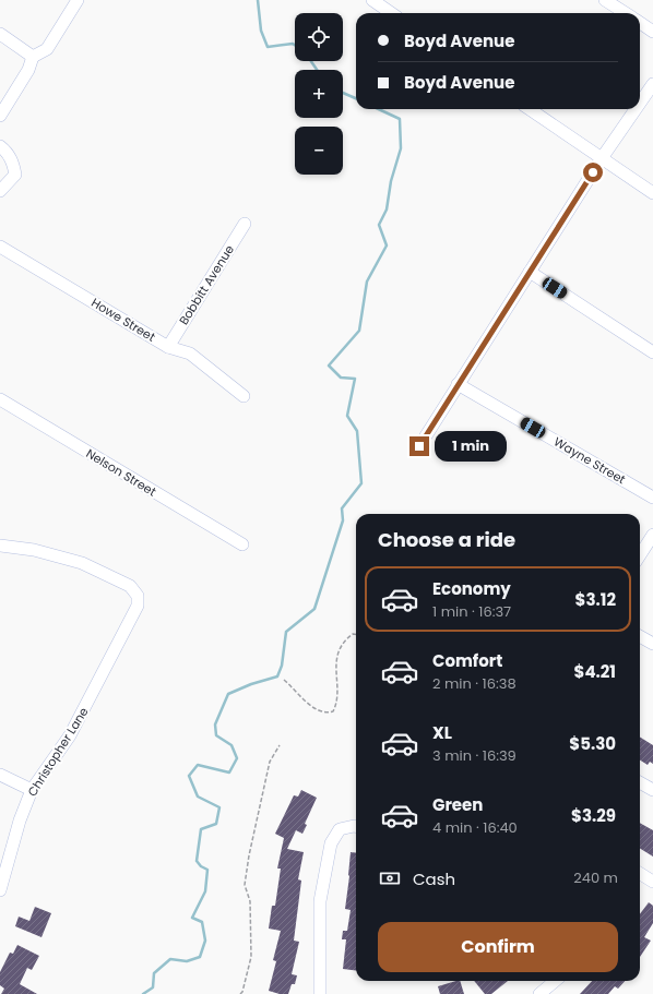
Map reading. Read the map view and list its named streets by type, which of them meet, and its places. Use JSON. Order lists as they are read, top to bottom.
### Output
{
  "streets": {
    "street": [
      "Bobbitt Avenue",
      "Howe Street",
      "Wayne Street",
      "Nelson Street",
      "Christopher Lane"
    ]
  },
  "crossings": [
    ["Bobbitt Avenue", "Howe Street"]
  ],
  "page": {
    "map_buttons": ["+", "−"],
    "banner": ["Boyd Avenue", "Boyd Avenue"],
    "bubble": "1 min",
    "heading": "Choose a ride",
    "list": [
      {
        "name": "Economy",
        "note": "1 min · 16:37",
        "value": "$3.12"
      },
      {
        "name": "Comfort",
        "note": "2 min · 16:38",
        "value": "$4.21"
      },
      {
        "name": "XL",
        "note": "3 min · 16:39",
        "value": "$5.30"
      },
      {
        "name": "Green",
        "note": "4 min · 16:40",
        "value": "$3.29"
      }
    ],
    "pay": ["Cash", "240 m"],
    "buttons": "Confirm"
  }
}
